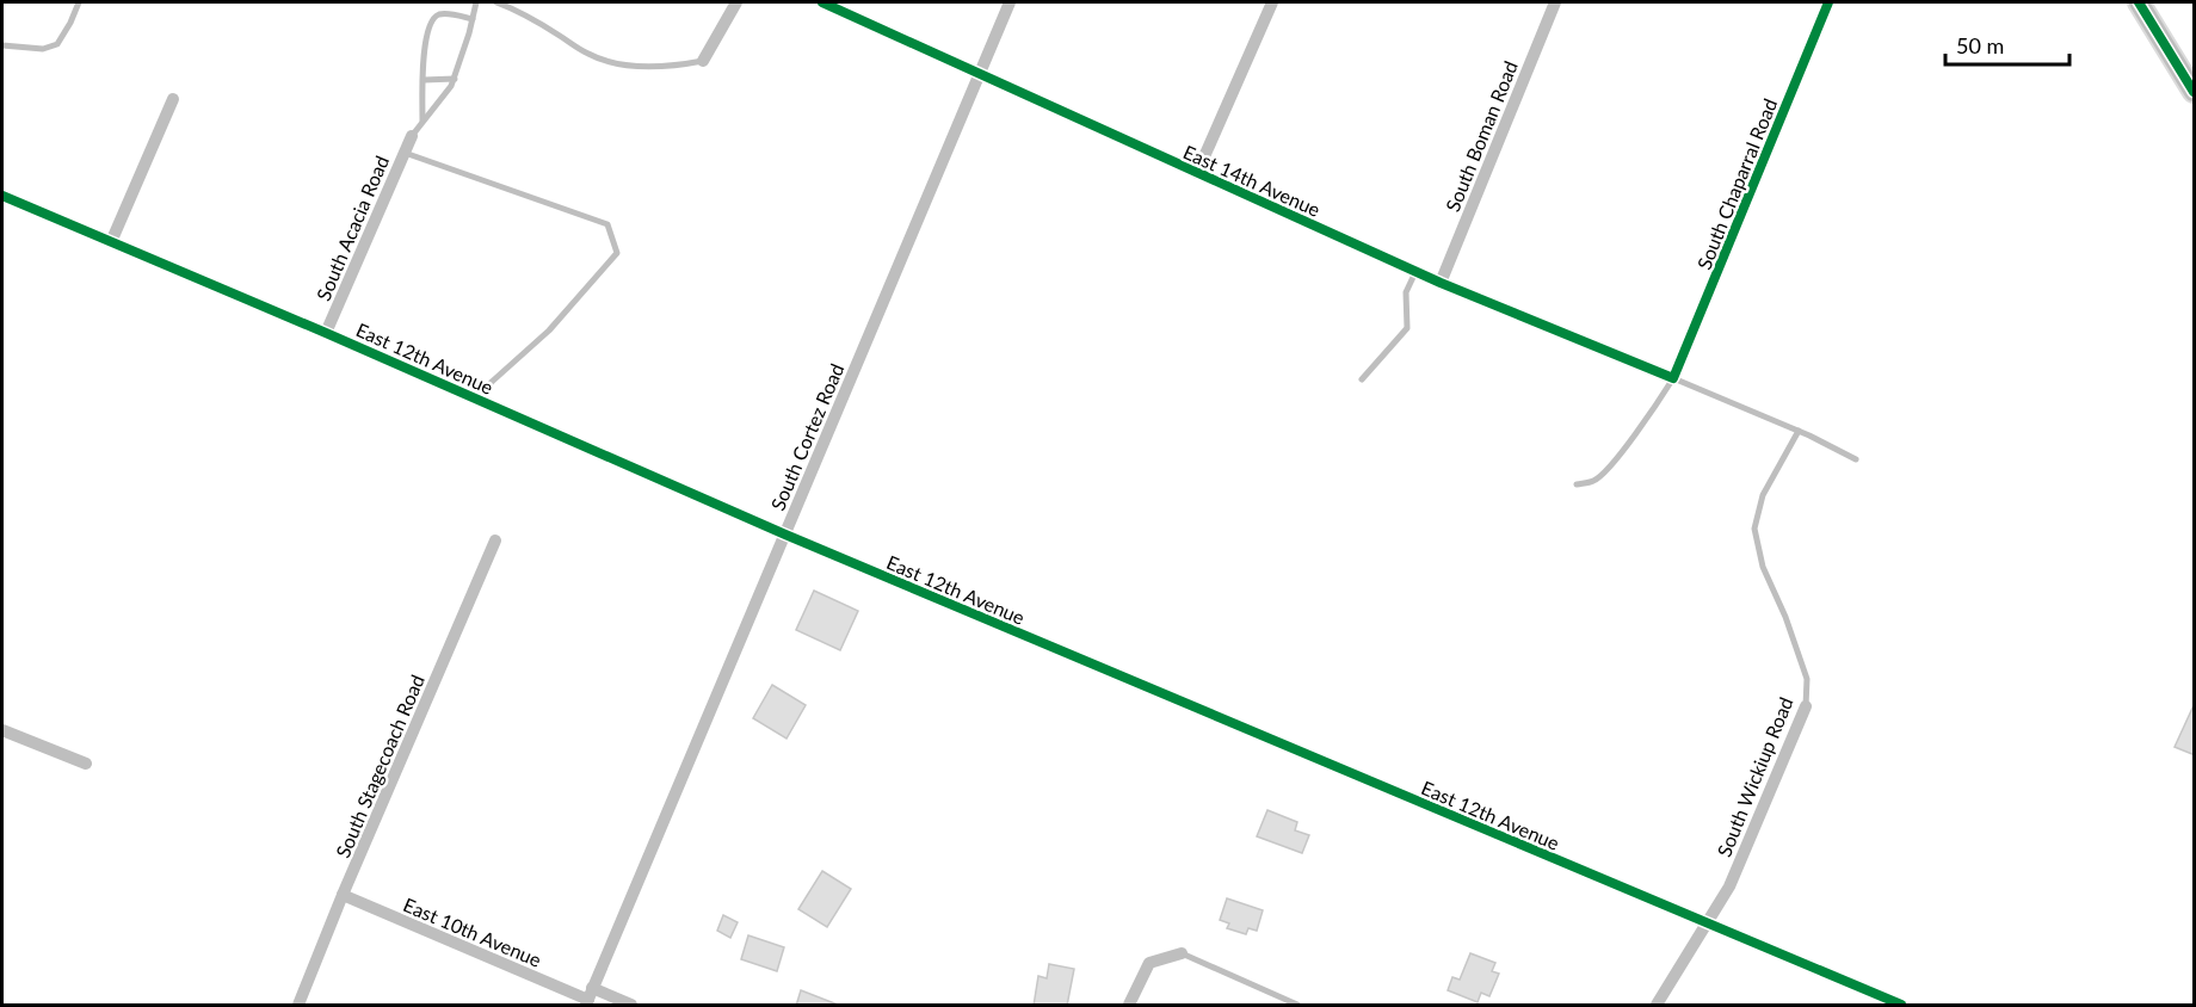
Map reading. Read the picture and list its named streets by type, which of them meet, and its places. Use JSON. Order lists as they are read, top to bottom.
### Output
{
  "streets": {
    "street": [
      "South Boman Road",
      "East 14th Avenue",
      "South Chaparral Road",
      "South Acacia Road",
      "East 12th Avenue",
      "South Cortez Road",
      "South Stagecoach Road",
      "South Wickiup Road",
      "East 10th Avenue"
    ]
  },
  "crossings": [
    ["South Boman Road", "East 14th Avenue"],
    ["East 14th Avenue", "South Chaparral Road"],
    ["East 14th Avenue", "South Cortez Road"],
    ["South Acacia Road", "East 12th Avenue"],
    ["East 12th Avenue", "South Cortez Road"],
    ["East 12th Avenue", "South Wickiup Road"],
    ["South Cortez Road", "East 10th Avenue"],
    ["South Stagecoach Road", "East 10th Avenue"]
  ],
  "scale_bar": "50 m"
}
